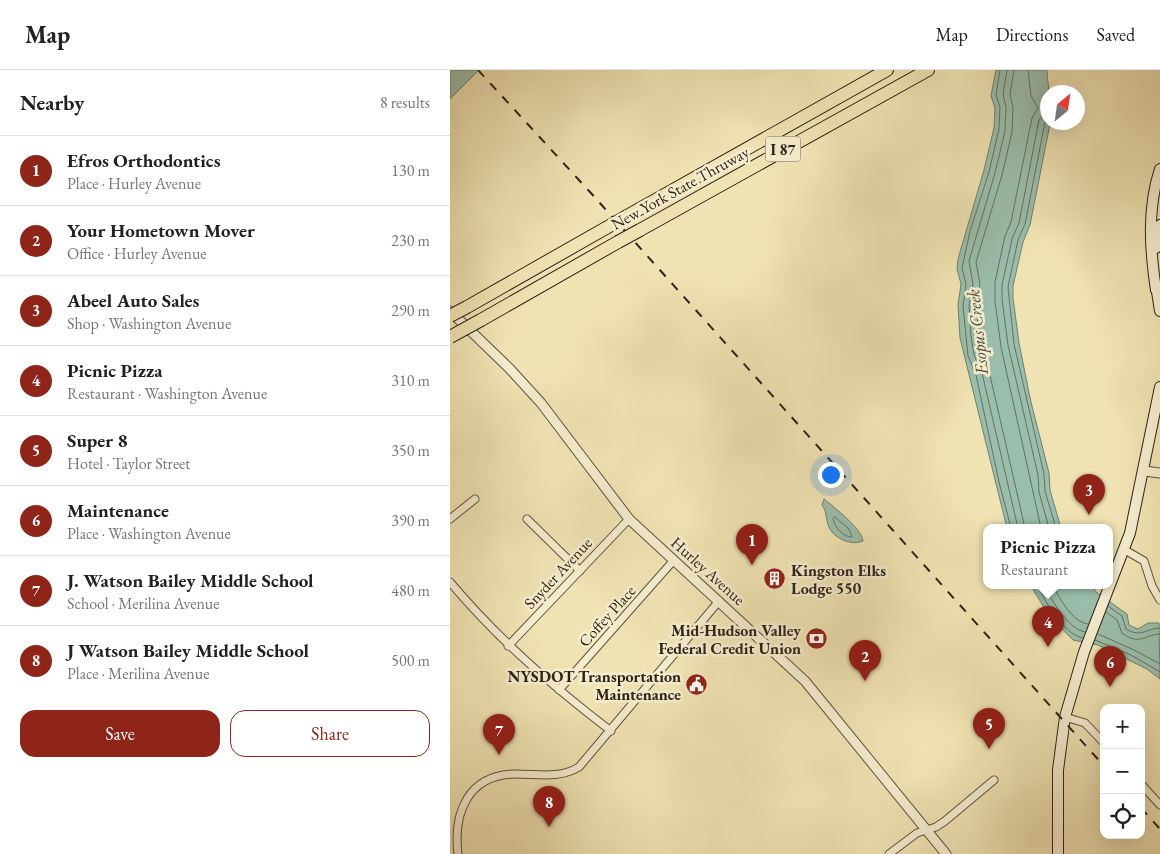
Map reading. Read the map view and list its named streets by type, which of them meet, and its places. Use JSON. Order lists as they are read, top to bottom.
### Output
{
  "streets": {
    "highway": ["I 87", "New York State Thruway"],
    "street": ["Hurley Avenue", "Snyder Avenue", "Coffey Place"]
  },
  "crossings": [
    ["Hurley Avenue", "Snyder Avenue"],
    ["Hurley Avenue", "Coffey Place"]
  ],
  "water": ["Esopus Creek"],
  "places": {
    "building": ["Kingston Elks Lodge 550"],
    "bank": ["Mid-Hudson Valley Federal Credit Union"],
    "public building": ["NYSDOT Transportation Maintenance"]
  },
  "north": "top right",
  "page": {
    "header": "Map",
    "nav": ["Map", "Directions", "Saved"],
    "heading": ["Nearby", "8 results"],
    "list": [
      {
        "mark": "1",
        "name": "Efros Orthodontics",
        "note": "Place · Hurley Avenue",
        "value": "130 m"
      },
      {
        "mark": "2",
        "name": "Your Hometown Mover",
        "note": "Office · Hurley Avenue",
        "value": "230 m"
      },
      {
        "mark": "3",
        "name": "Abeel Auto Sales",
        "note": "Shop · Washington Avenue",
        "value": "290 m"
      },
      {
        "mark": "4",
        "name": "Picnic Pizza",
        "note": "Restaurant · Washington Avenue",
        "value": "310 m"
      },
      {
        "mark": "5",
        "name": "Super 8",
        "note": "Hotel · Taylor Street",
        "value": "350 m"
      },
      {
        "mark": "6",
        "name": "Maintenance",
        "note": "Place · Washington Avenue",
        "value": "390 m"
      },
      {
        "mark": "7",
        "name": "J. Watson Bailey Middle School",
        "note": "School · Merilina Avenue",
        "value": "480 m"
      },
      {
        "mark": "8",
        "name": "J Watson Bailey Middle School",
        "note": "Place · Merilina Avenue",
        "value": "500 m"
      }
    ],
    "pins": [
      "3",
      "1",
      "4",
      "2",
      "6",
      "5",
      "7",
      "8"
    ],
    "popup": ["Picnic Pizza", "Restaurant"],
    "buttons": ["Save", "Share"],
    "map_buttons": ["+", "−"]
  }
}
